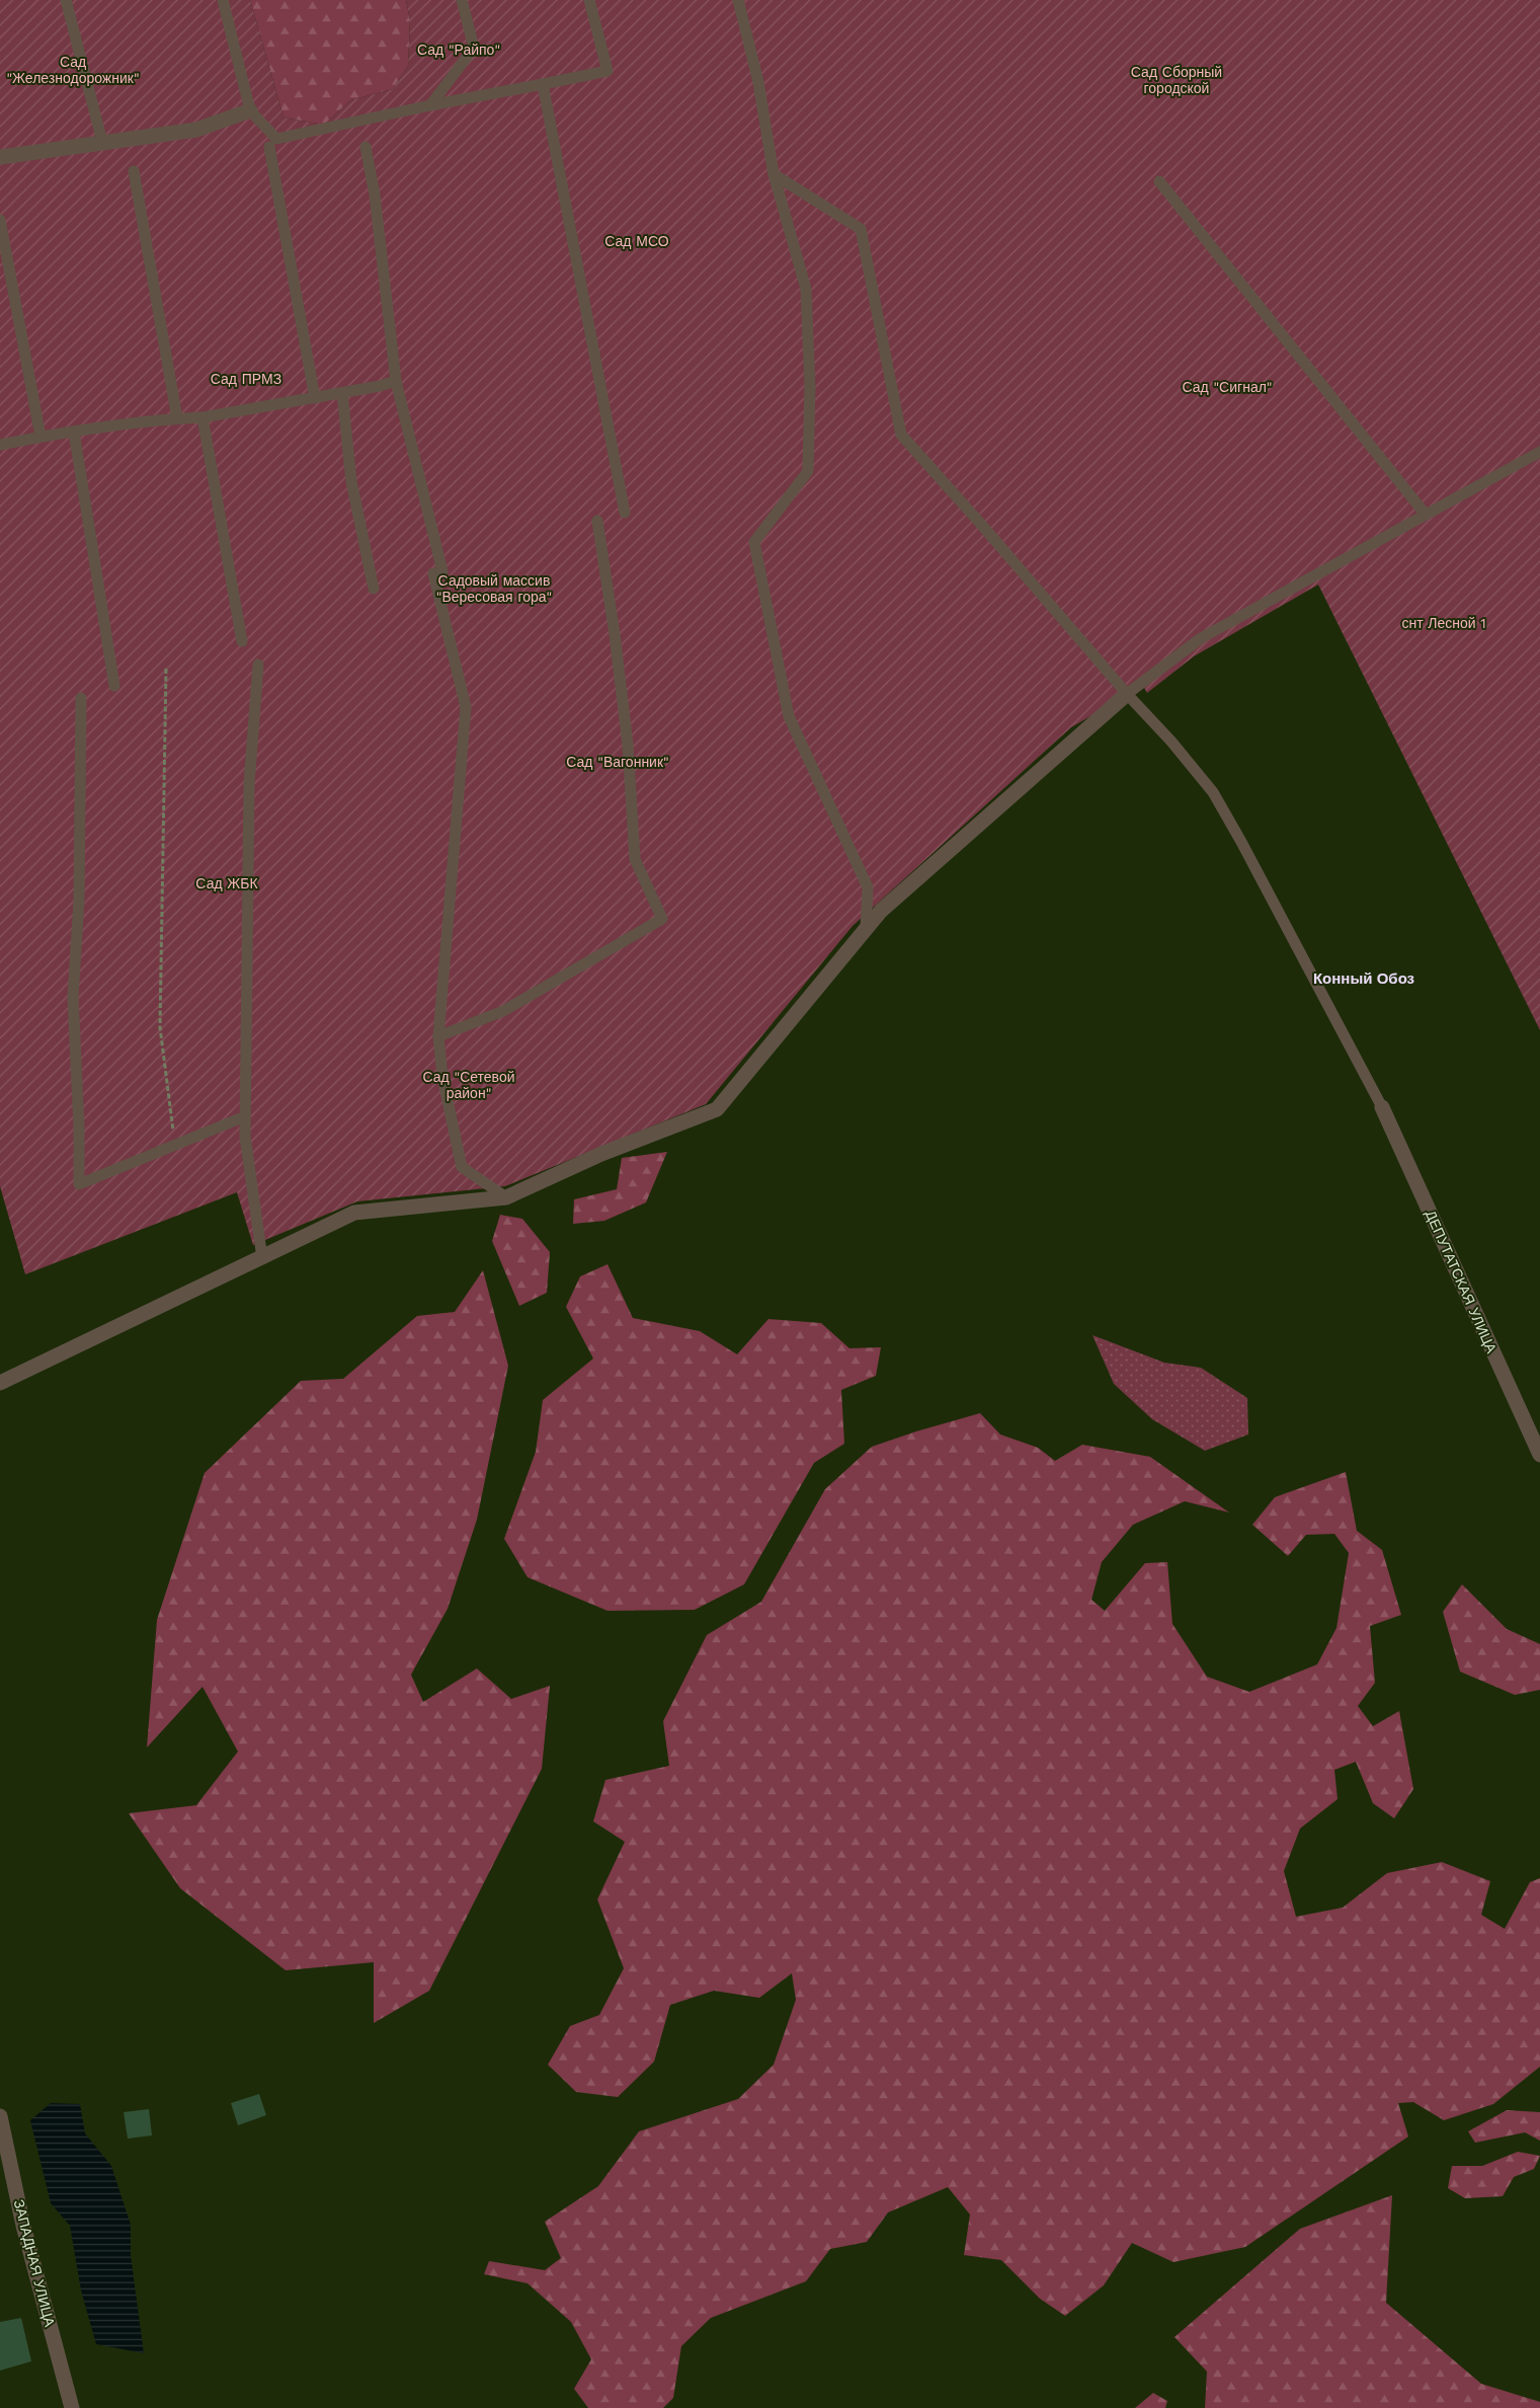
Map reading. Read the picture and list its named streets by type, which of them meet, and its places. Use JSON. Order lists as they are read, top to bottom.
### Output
{
  "streets": {
    "street": ["ДЕПУТАТСКАЯ УЛИЦА", "ЗАПАДНАЯ УЛИЦА"]
  },
  "districts": ["Конный Обоз"],
  "parks": [
    "Сад \"Райпо\"",
    "Сад \"Железнодорожник\"",
    "Сад Сборный городской",
    "Сад МСО",
    "Сад ПРМЗ",
    "Сад \"Сигнал\"",
    "Садовый массив \"Вересовая гора\"",
    "снт Лесной 1",
    "Сад \"Вагонник\"",
    "Сад ЖБК",
    "Сад \"Сетевой район\""
  ]
}
